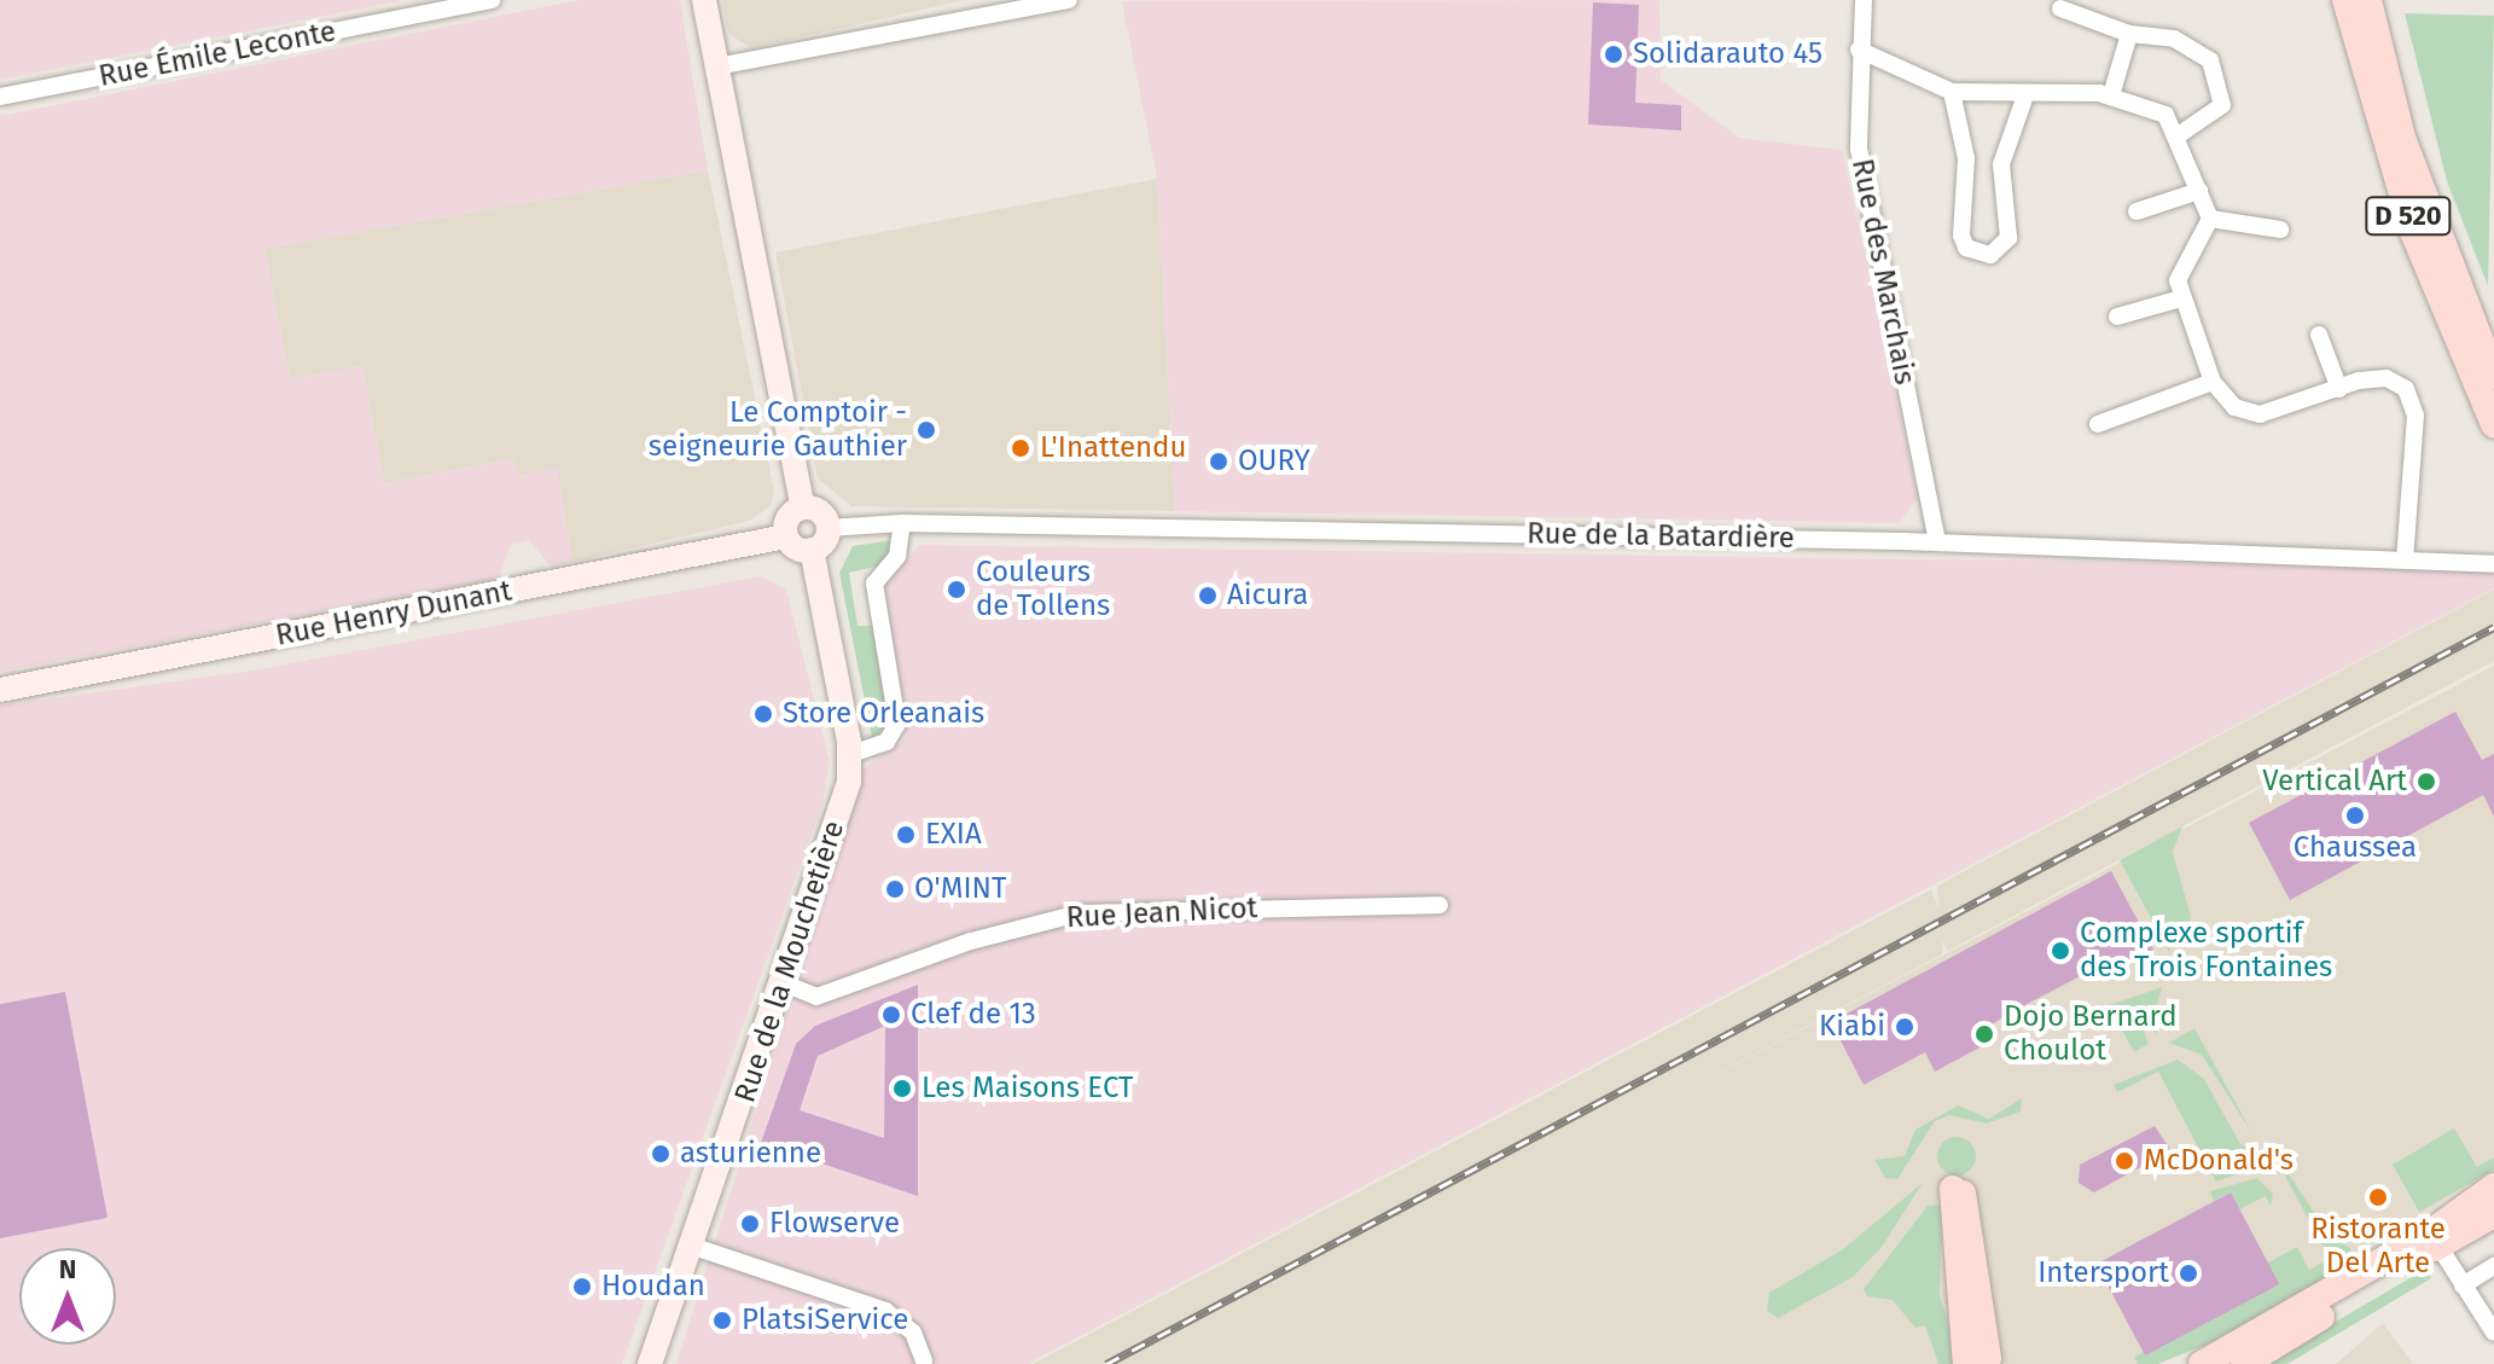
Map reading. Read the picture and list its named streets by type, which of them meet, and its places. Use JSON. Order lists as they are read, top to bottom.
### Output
{
  "streets": {
    "main road": ["D 520"],
    "street": [
      "Rue Émile Leconte",
      "Rue des Marchais",
      "Rue de la Batardière",
      "Rue Henry Dunant",
      "Rue Jean Nicot",
      "Rue de la Mouchetière"
    ]
  },
  "crossings": [
    ["Rue des Marchais", "Rue de la Batardière"],
    ["Rue de la Batardière", "Rue Henry Dunant"],
    ["Rue de la Batardière", "Rue de la Mouchetière"],
    ["Rue Henry Dunant", "Rue de la Mouchetière"],
    ["Rue Jean Nicot", "Rue de la Mouchetière"]
  ],
  "places": [
    "Solidarauto 45",
    "Le Comptoir - seigneurie Gauthier",
    "L'Inattendu",
    "OURY",
    "Couleurs de Tollens",
    "Aicura",
    "Store Orleanais",
    "Vertical Art",
    "Chaussea",
    "EXIA",
    "O'MINT",
    "Complexe sportif des Trois Fontaines",
    "Clef de 13",
    "Kiabi",
    "Dojo Bernard Choulot",
    "Les Maisons ECT",
    "asturienne",
    "McDonald's",
    "Ristorante Del Arte",
    "Flowserve",
    "Intersport",
    "Houdan",
    "PlatsiService"
  ],
  "north": "top"
}
